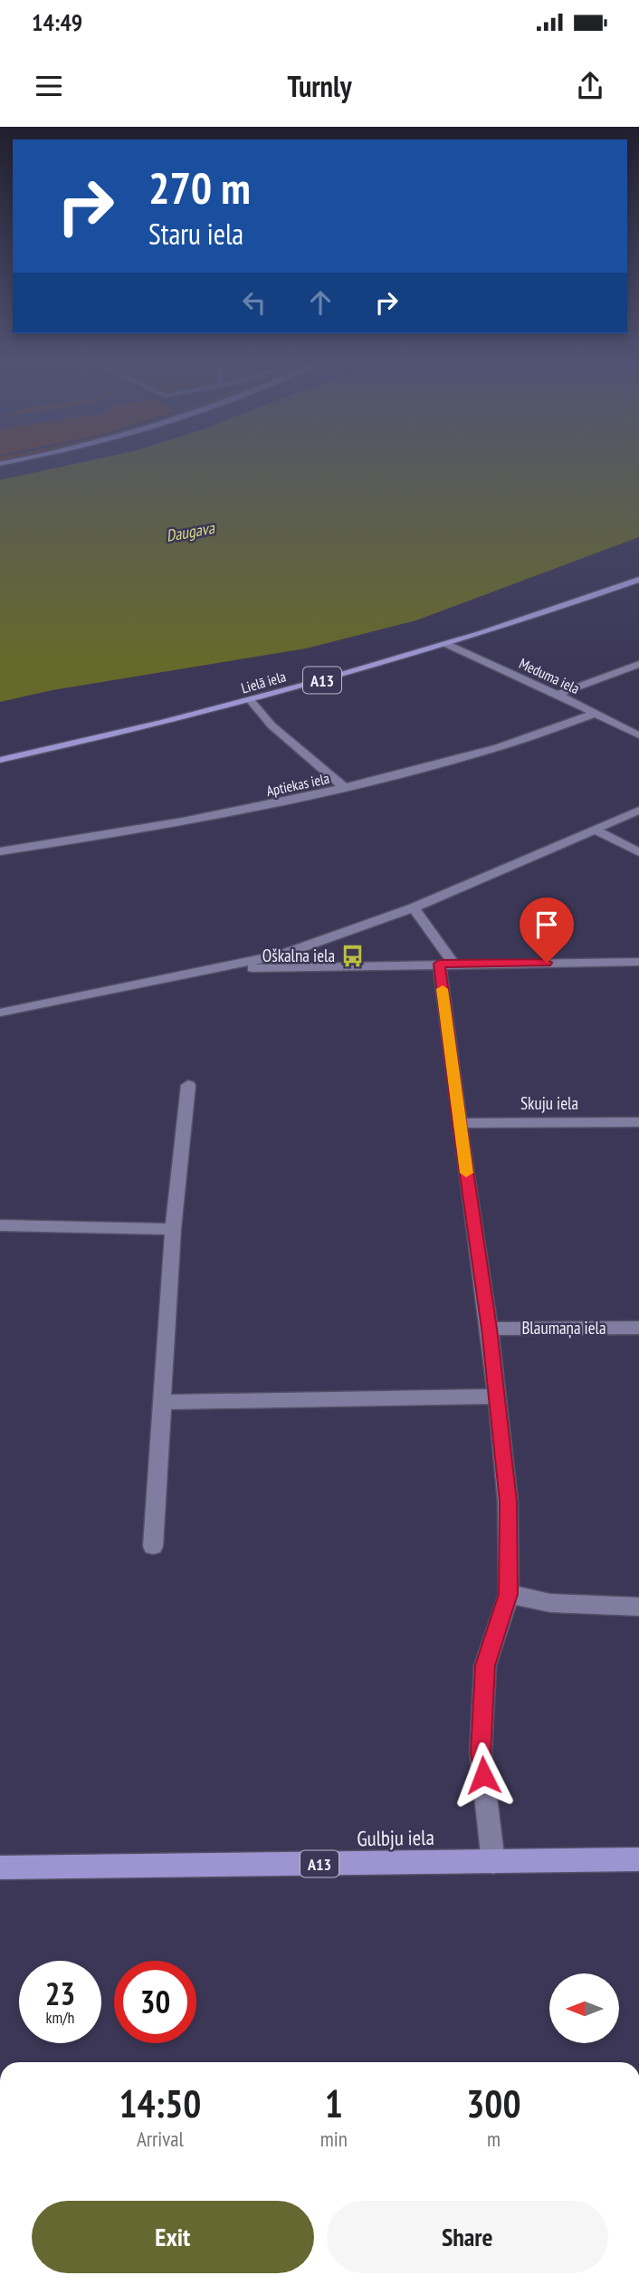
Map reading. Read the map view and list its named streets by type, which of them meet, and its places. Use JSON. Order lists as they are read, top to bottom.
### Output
{
  "streets": {
    "main road": ["A13", "Lielā iela", "Gulbju iela"],
    "street": [
      "Meduma iela",
      "Aptiekas iela",
      "Skuju iela",
      "Blaumaņa iela"
    ]
  },
  "crossings": [
    ["Meduma iela", "Lielā iela"],
    ["Meduma iela", "Aptiekas iela"]
  ],
  "water": ["Daugava"],
  "places": {
    "bus stop": ["Oškalna iela"]
  },
  "north": "left",
  "page": {
    "status": "14:49",
    "header": "Turnly",
    "turn": ["270 m", "Staru iela"],
    "speed": "23 km/h",
    "limit": "30",
    "eta": [
      "14:50",
      "Arrival",
      "1",
      "min",
      "300",
      "m"
    ],
    "buttons": ["Exit", "Share"]
  }
}
